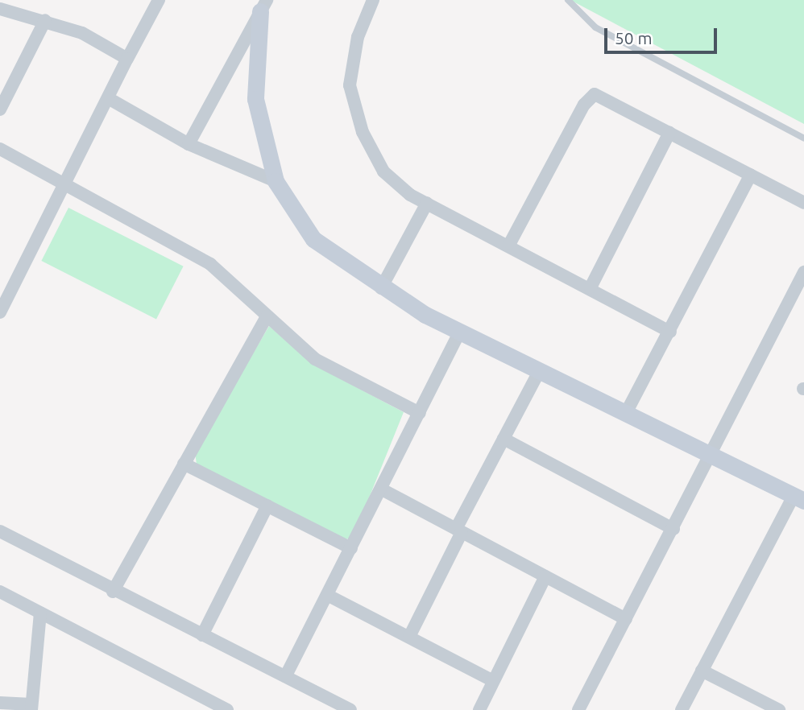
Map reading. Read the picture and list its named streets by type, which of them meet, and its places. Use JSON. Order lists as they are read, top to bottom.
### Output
{
  "scale_bar": "50 m"
}
